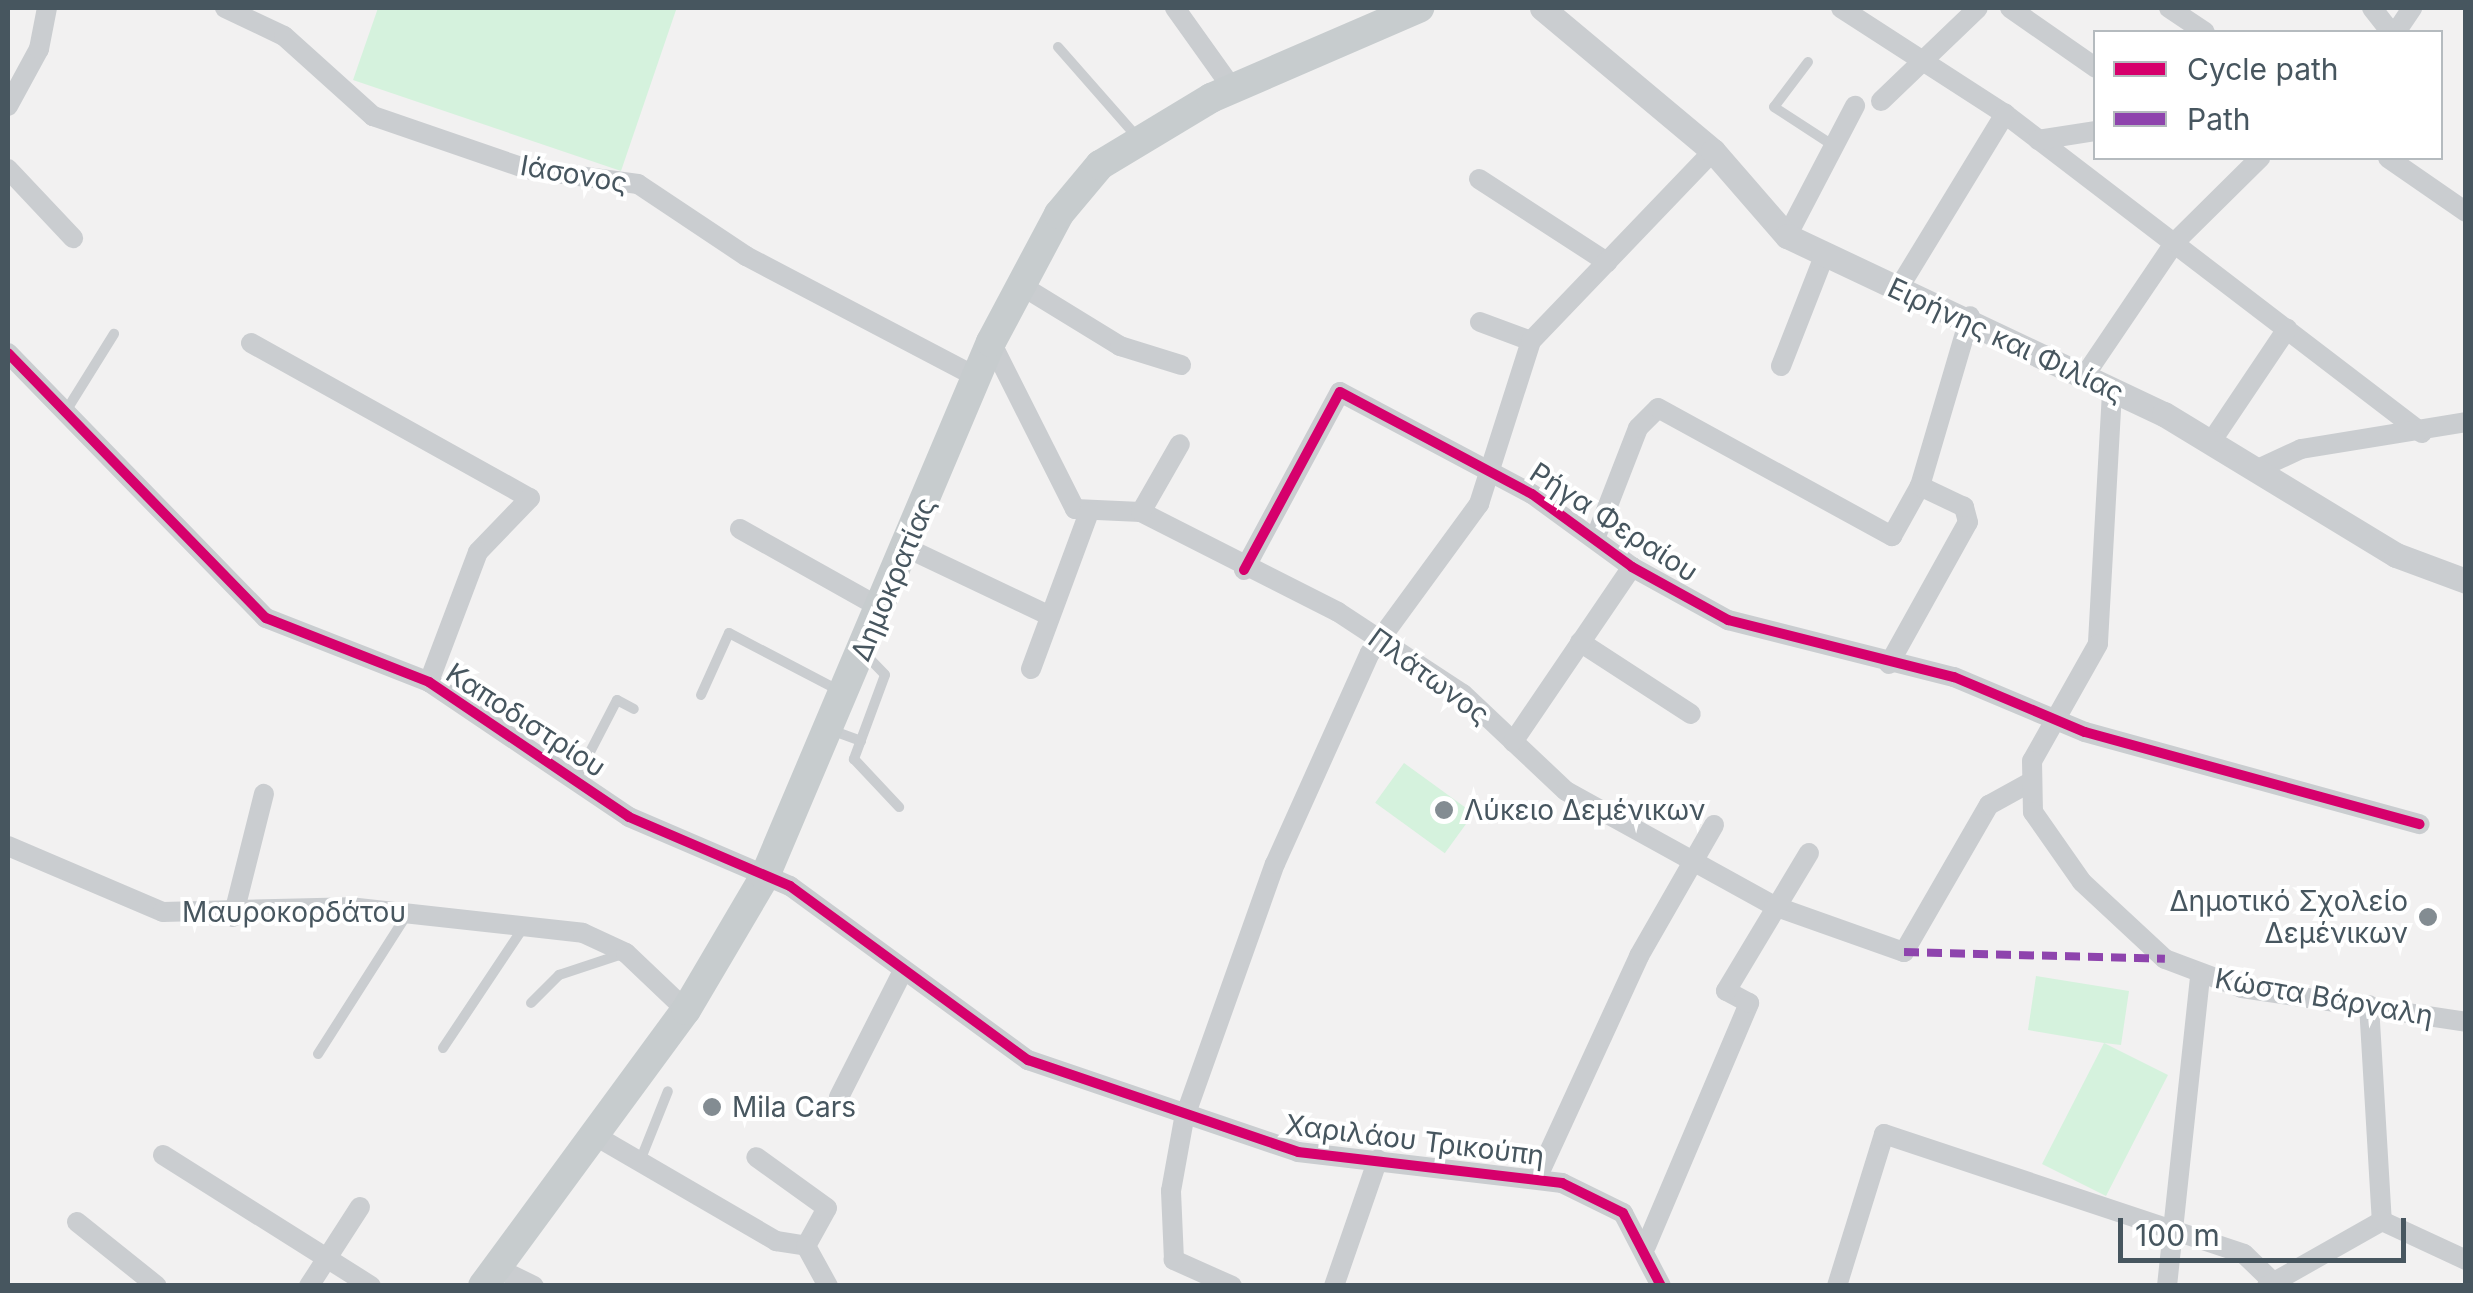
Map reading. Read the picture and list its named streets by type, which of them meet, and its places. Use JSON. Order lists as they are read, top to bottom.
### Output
{
  "streets": {
    "main road": ["Δημοκρατίας"],
    "street": [
      "Ιάσονος",
      "Ειρήνης και Φιλίας",
      "Ρήγα Φεραίου",
      "Πλάτωνος",
      "Καποδιστρίου",
      "Μαυροκορδάτου",
      "Κώστα Βάρναλη",
      "Χαριλάου Τρικούπη"
    ]
  },
  "crossings": [
    ["Ιάσονος", "Δημοκρατίας"],
    ["Ρήγα Φεραίου", "Πλάτωνος"],
    ["Δημοκρατίας", "Καποδιστρίου"],
    ["Δημοκρατίας", "Μαυροκορδάτου"],
    ["Δημοκρατίας", "Χαριλάου Τρικούπη"],
    ["Πλάτωνος", "Κώστα Βάρναλη"],
    ["Καποδιστρίου", "Χαριλάου Τρικούπη"]
  ],
  "places": ["Λύκειο Δεμένικων", "Δημοτικό Σχολείο Δεμένικων", "Mila Cars"],
  "legend": ["Cycle path", "Path"],
  "scale_bar": "100 m"
}
